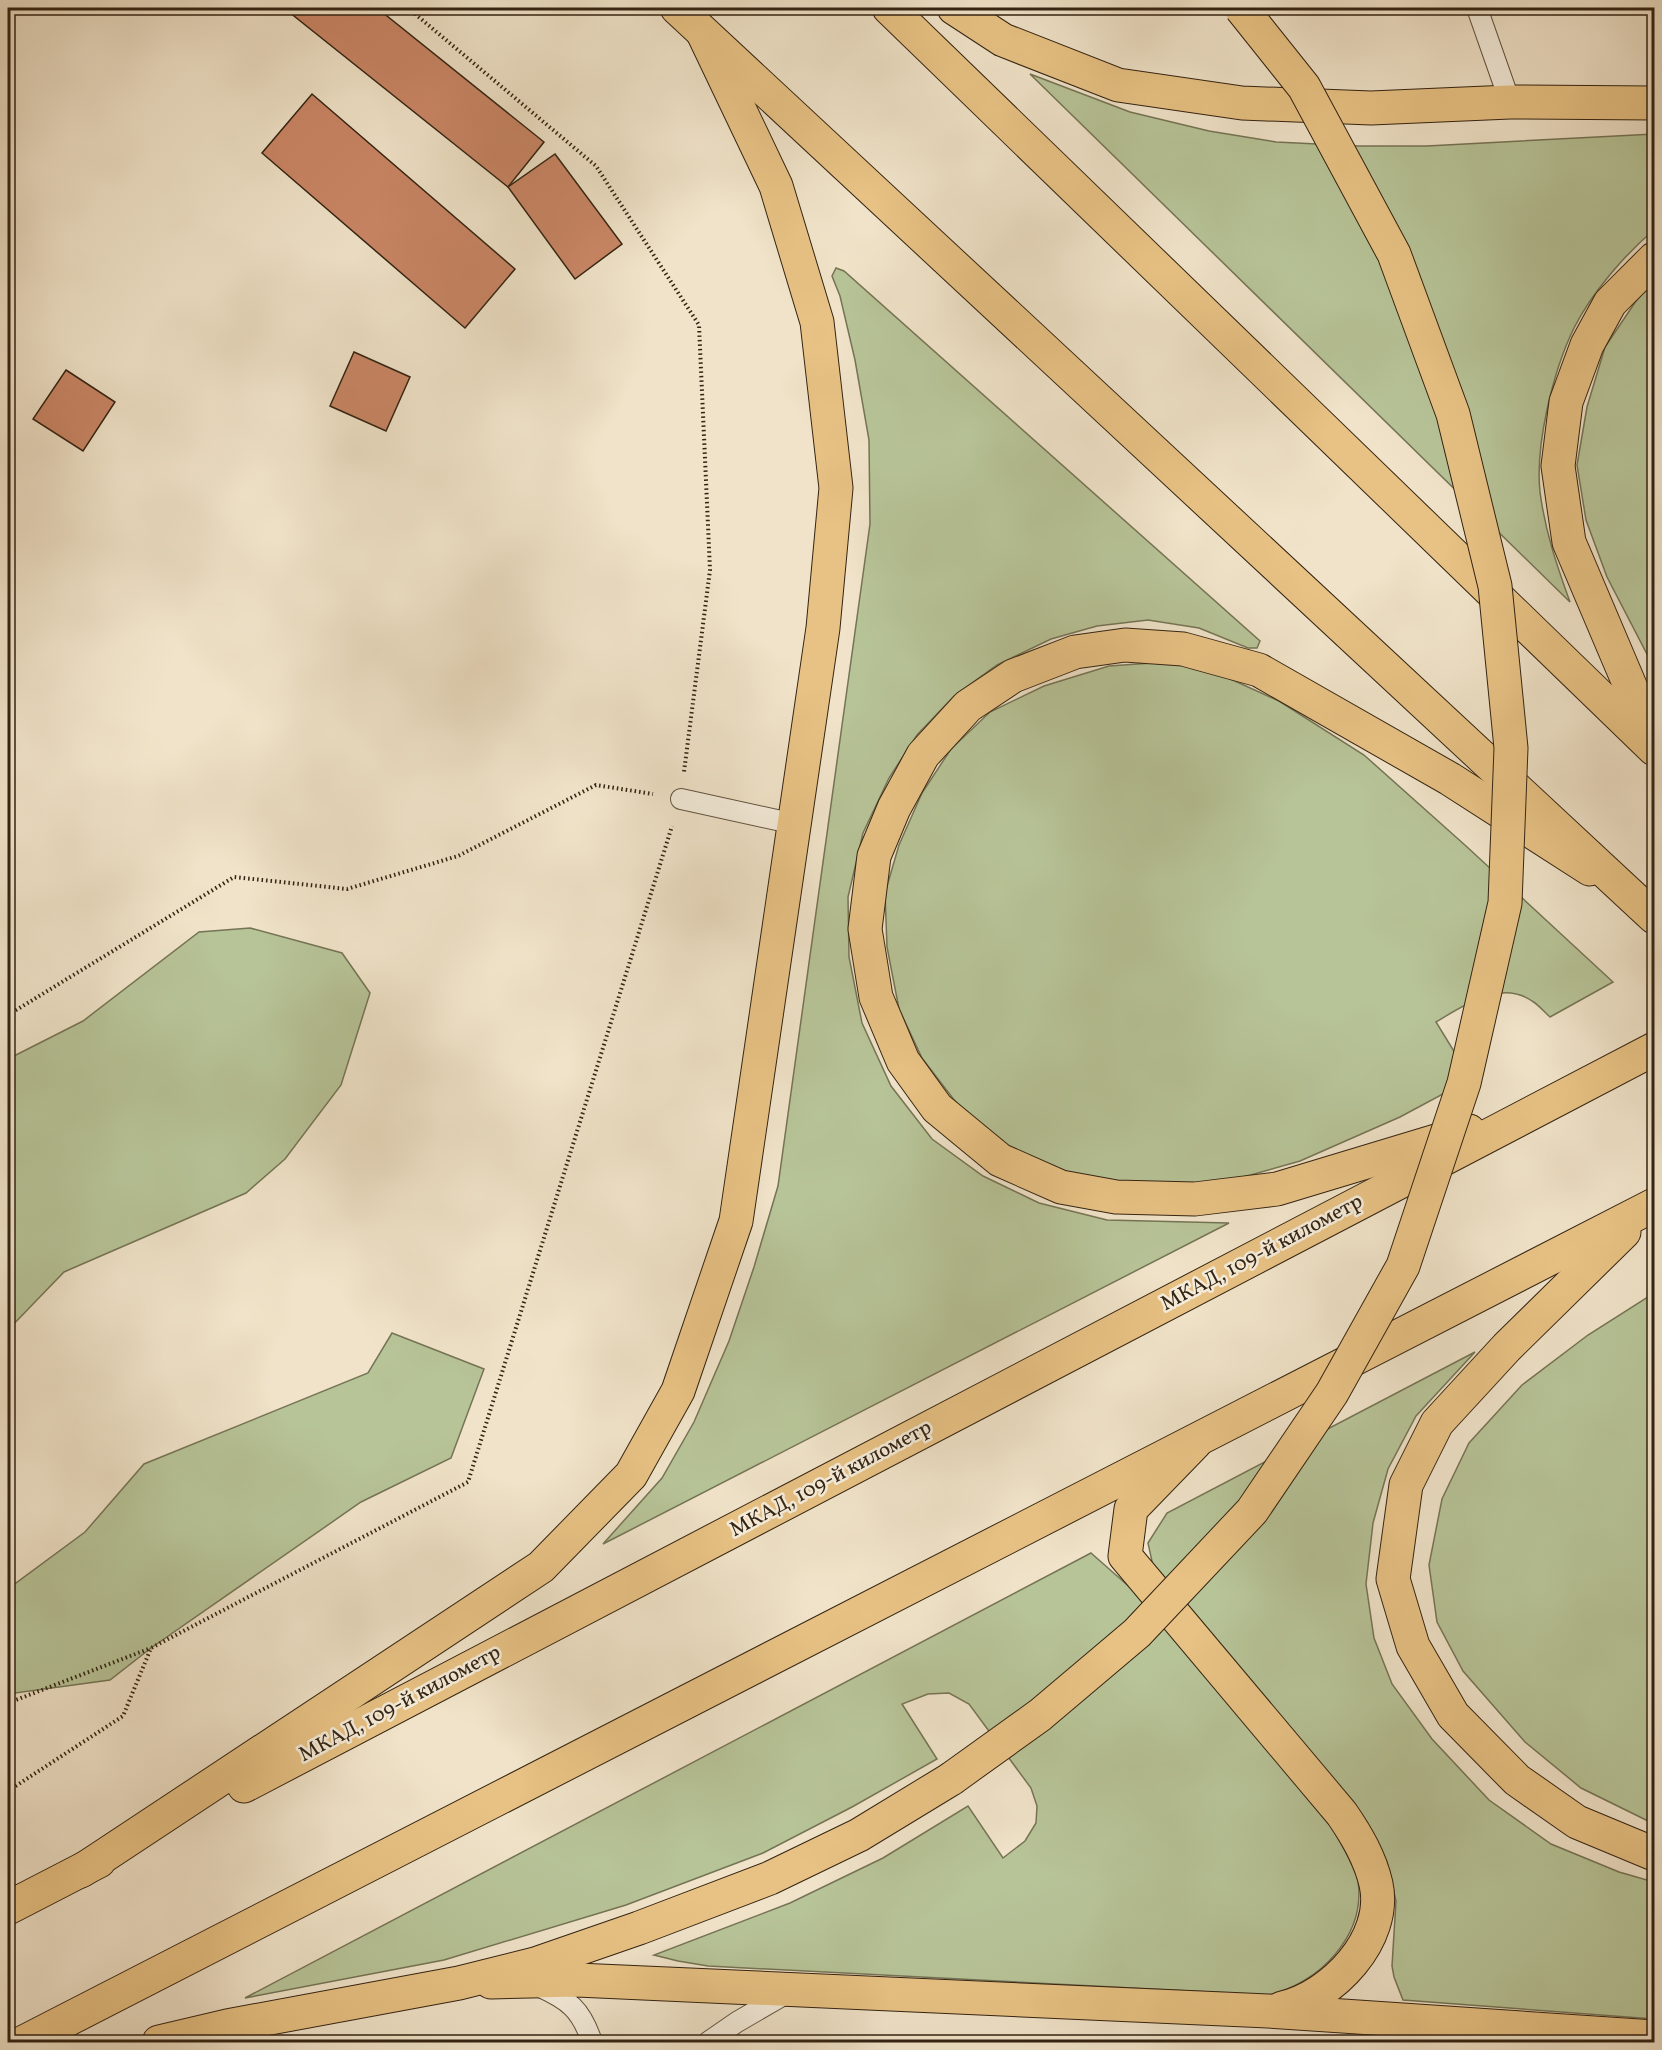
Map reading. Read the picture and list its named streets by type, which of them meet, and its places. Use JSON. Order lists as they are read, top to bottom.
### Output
{
  "streets": {
    "main road": ["МКАД, 109-й километр"]
  }
}
